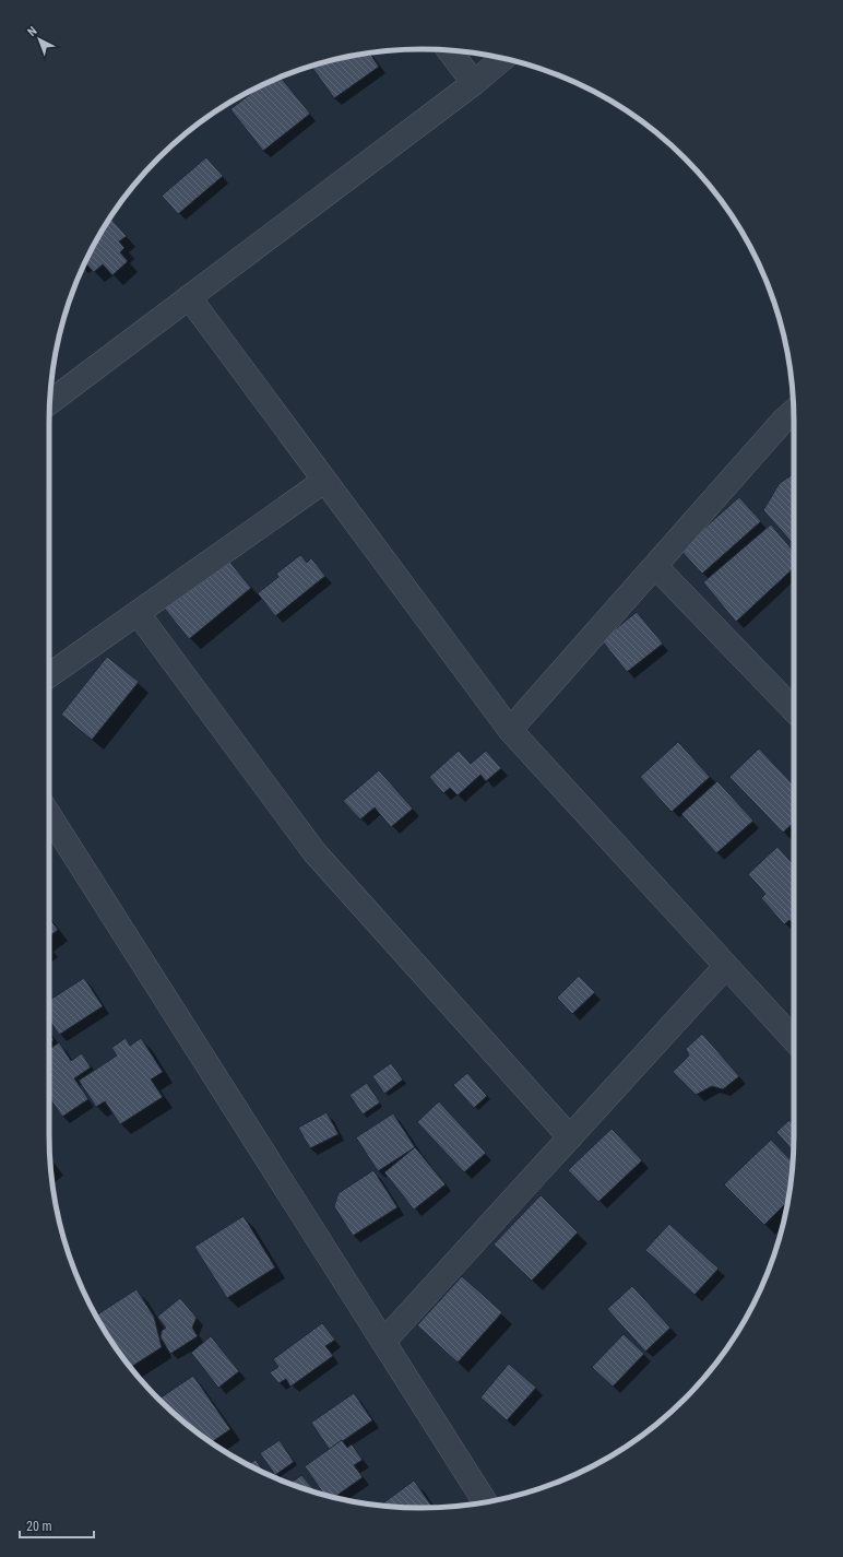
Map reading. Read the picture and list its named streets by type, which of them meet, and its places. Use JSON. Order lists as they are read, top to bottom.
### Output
{
  "scale_bar": "20 m",
  "north": "top left"
}
